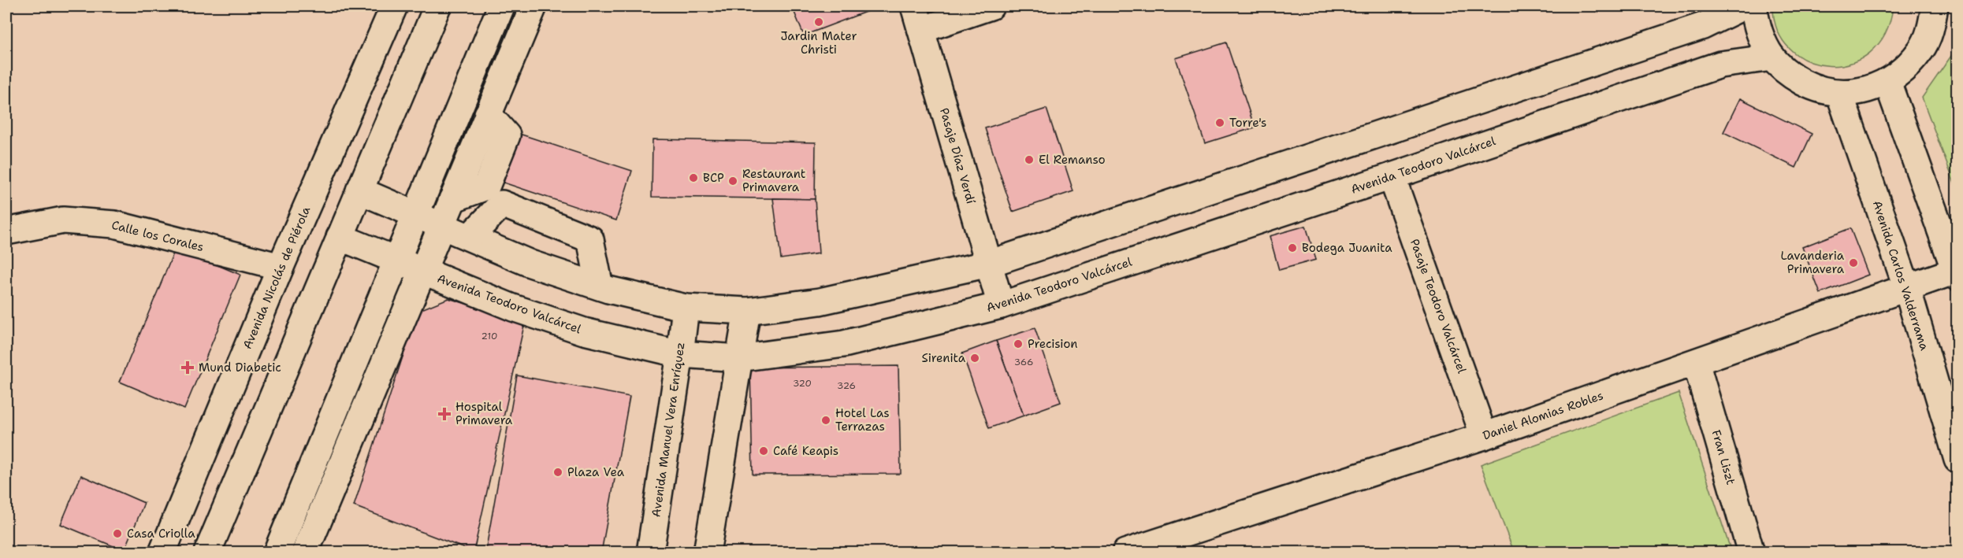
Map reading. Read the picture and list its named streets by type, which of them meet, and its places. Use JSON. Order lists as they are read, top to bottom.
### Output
{
  "streets": {
    "main road": [
      "Pasaje Díaz Verdí",
      "Avenida Teodoro Valcárcel",
      "Calle los Corales",
      "Avenida Carlos Valderrama",
      "Avenida Nicolás de Piérola",
      "Pasaje Teodoro Valcárcel",
      "Daniel Alomias Robles",
      "Avenida Manuel Vera Enríquez",
      "Fran Liszt"
    ]
  },
  "crossings": [
    ["Pasaje Díaz Verdí", "Avenida Teodoro Valcárcel"],
    ["Avenida Teodoro Valcárcel", "Pasaje Teodoro Valcárcel"],
    ["Avenida Teodoro Valcárcel", "Avenida Manuel Vera Enríquez"],
    ["Calle los Corales", "Avenida Nicolás de Piérola"],
    ["Avenida Carlos Valderrama", "Daniel Alomias Robles"],
    ["Pasaje Teodoro Valcárcel", "Daniel Alomias Robles"],
    ["Daniel Alomias Robles", "Fran Liszt"]
  ],
  "places": {
    "other": [
      "Jardin Mater Christi",
      "Torre's",
      "El Remanso",
      "BCP",
      "Restaurant Primavera",
      "Bodega Juanita",
      "Lavanderia Primavera",
      "Precision",
      "Sirenita",
      "Hotel Las Terrazas",
      "Café Keapis",
      "Plaza Vea",
      "Casa Criolla"
    ],
    "health": ["Mund Diabetic", "Hospital Primavera"]
  },
  "house_numbers": [
    "210",
    "366",
    "320",
    "326"
  ]
}
